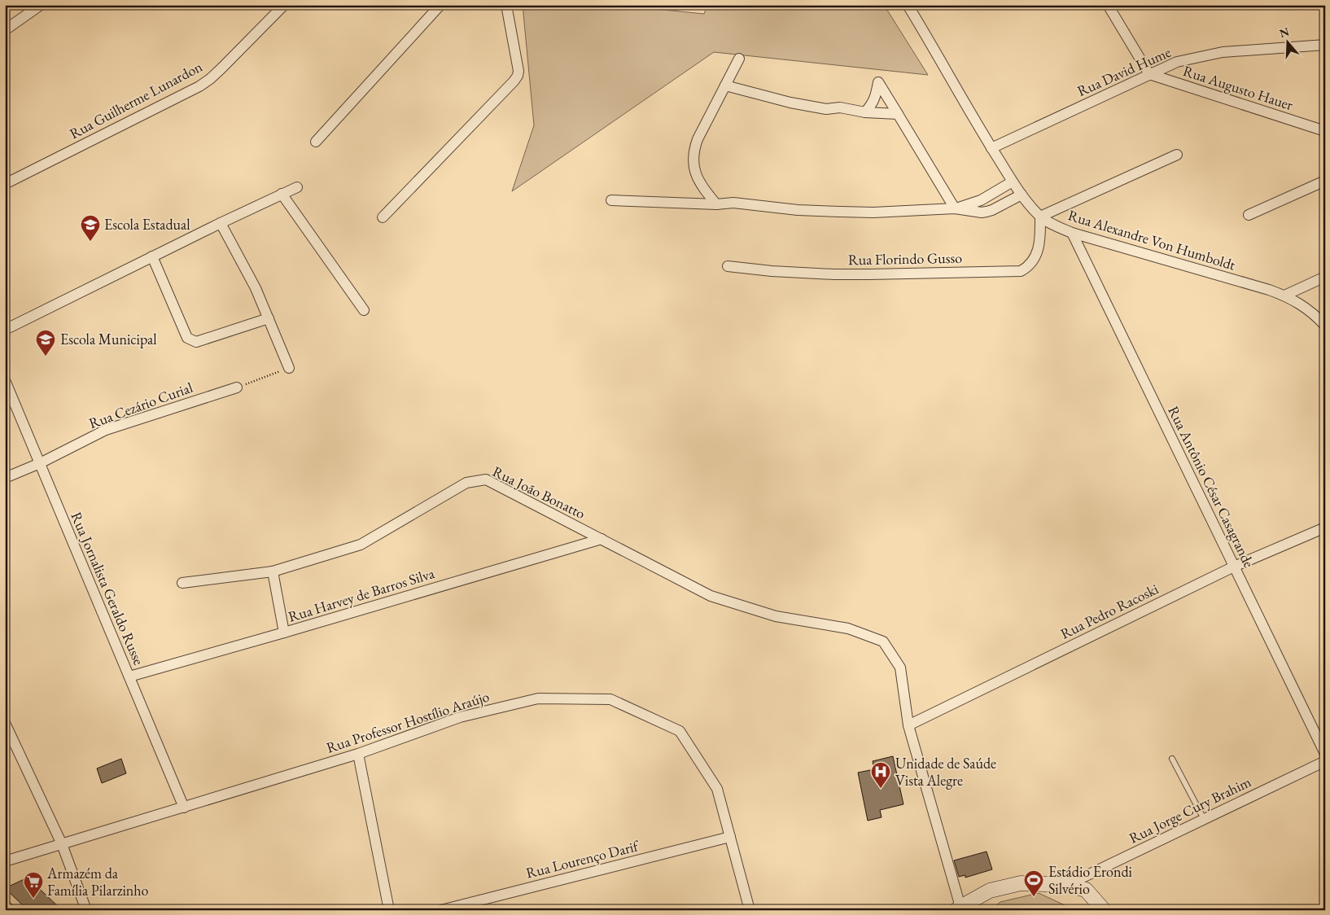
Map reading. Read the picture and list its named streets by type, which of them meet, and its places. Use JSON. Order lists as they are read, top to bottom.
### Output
{
  "streets": {
    "street": [
      "Rua David Hume",
      "Rua Augusto Hauer",
      "Rua Guilherme Lunardon",
      "Rua Alexandre Von Humboldt",
      "Rua Florindo Gusso",
      "Rua Cezário Curial",
      "Rua Antônio César Casagrande",
      "Rua João Bonatto",
      "Rua Jornalista Geraldo Russe",
      "Rua Harvey de Barros Silva",
      "Rua Pedro Racoski",
      "Rua Professor Hostílio Araújo",
      "Rua Jorge Cury Brahim",
      "Rua Lourenço Darif"
    ]
  },
  "crossings": [
    ["Rua David Hume", "Rua Augusto Hauer"],
    ["Rua David Hume", "Rua Alexandre Von Humboldt"],
    ["Rua Alexandre Von Humboldt", "Rua Florindo Gusso"],
    ["Rua Alexandre Von Humboldt", "Rua Antônio César Casagrande"],
    ["Rua Cezário Curial", "Rua Jornalista Geraldo Russe"],
    ["Rua Antônio César Casagrande", "Rua Pedro Racoski"],
    ["Rua João Bonatto", "Rua Harvey de Barros Silva"],
    ["Rua João Bonatto", "Rua Pedro Racoski"],
    ["Rua Jornalista Geraldo Russe", "Rua Harvey de Barros Silva"],
    ["Rua Jornalista Geraldo Russe", "Rua Professor Hostílio Araújo"],
    ["Rua Professor Hostílio Araújo", "Rua Lourenço Darif"]
  ],
  "places": {
    "school or university": ["Escola Estadual", "Escola Municipal"],
    "hospital": ["Unidade de Saúde Vista Alegre"],
    "sports": ["Estádio Erondi Silvério"],
    "supermarket": ["Armazém da Família Pilarzinho"]
  },
  "north": "top"
}
